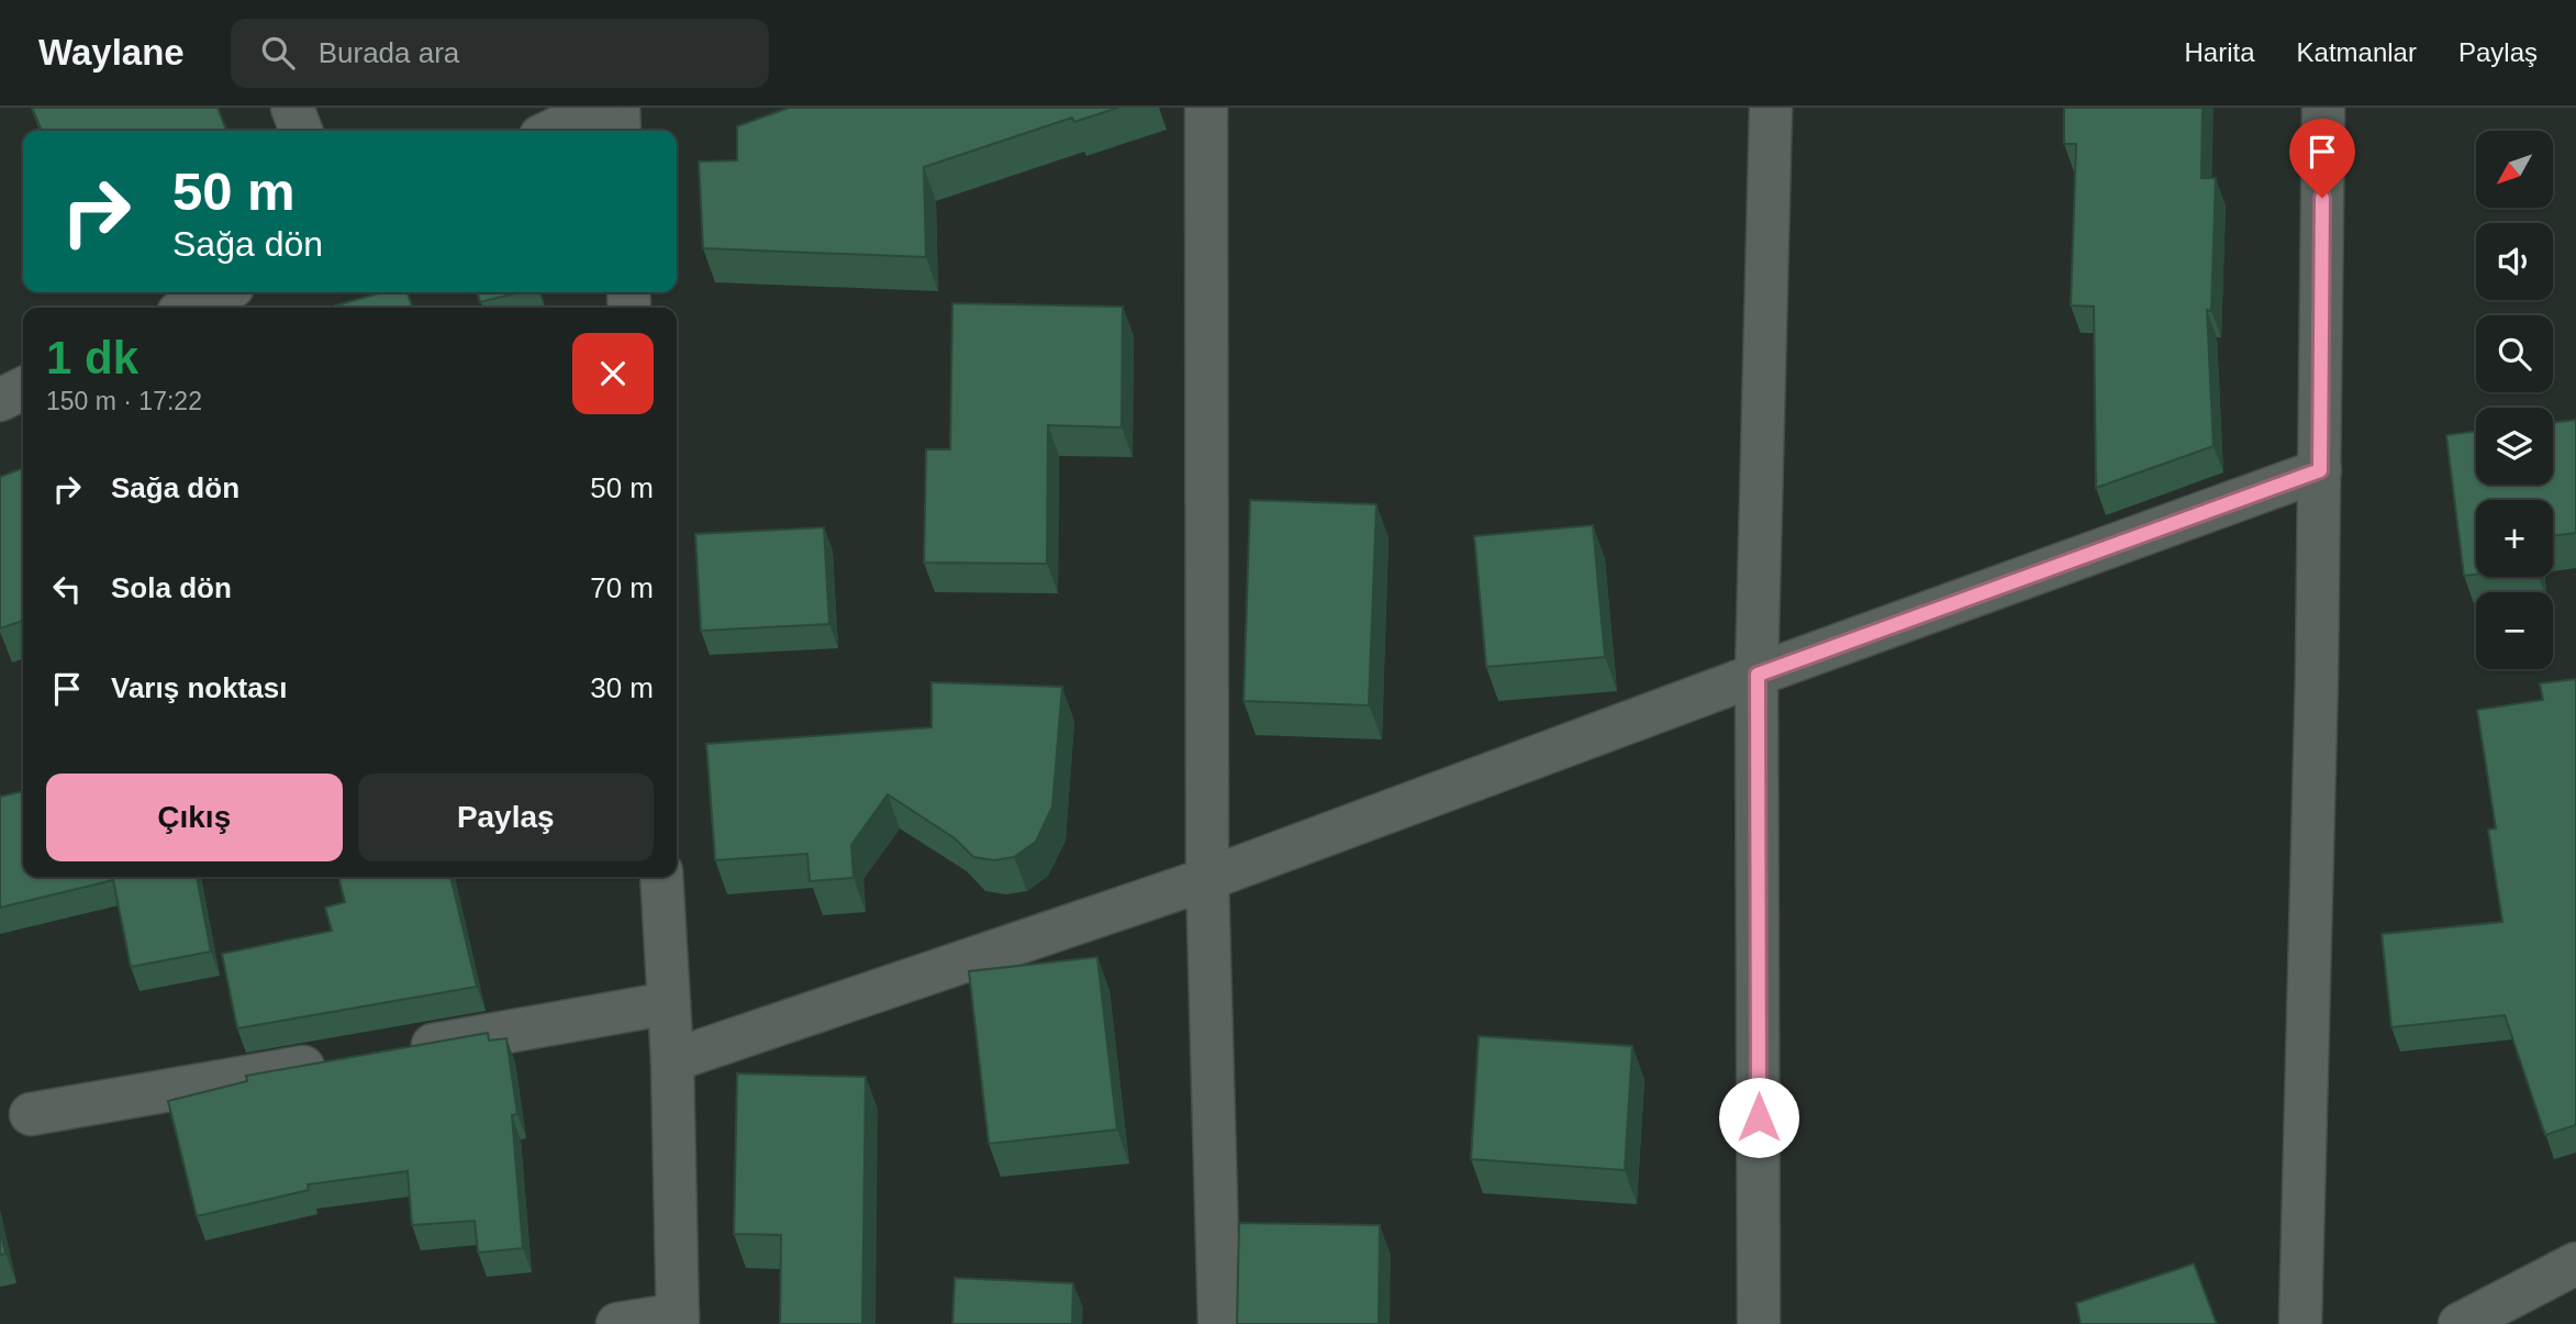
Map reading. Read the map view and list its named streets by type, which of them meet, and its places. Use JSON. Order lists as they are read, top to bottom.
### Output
{
  "north": "bottom left",
  "page": {
    "header": "Waylane",
    "search": "Burada ara",
    "nav": ["Harita", "Katmanlar", "Paylaş"],
    "map_buttons": ["+", "−"],
    "turn": ["50 m", "Sağa dön"],
    "heading": ["1 dk", "150 m · 17:22"],
    "list": [
      {
        "name": "Sağa dön",
        "value": "50 m"
      },
      {
        "name": "Sola dön",
        "value": "70 m"
      },
      {
        "name": "Varış noktası",
        "value": "30 m"
      }
    ],
    "buttons": ["Çıkış", "Paylaş"]
  }
}
